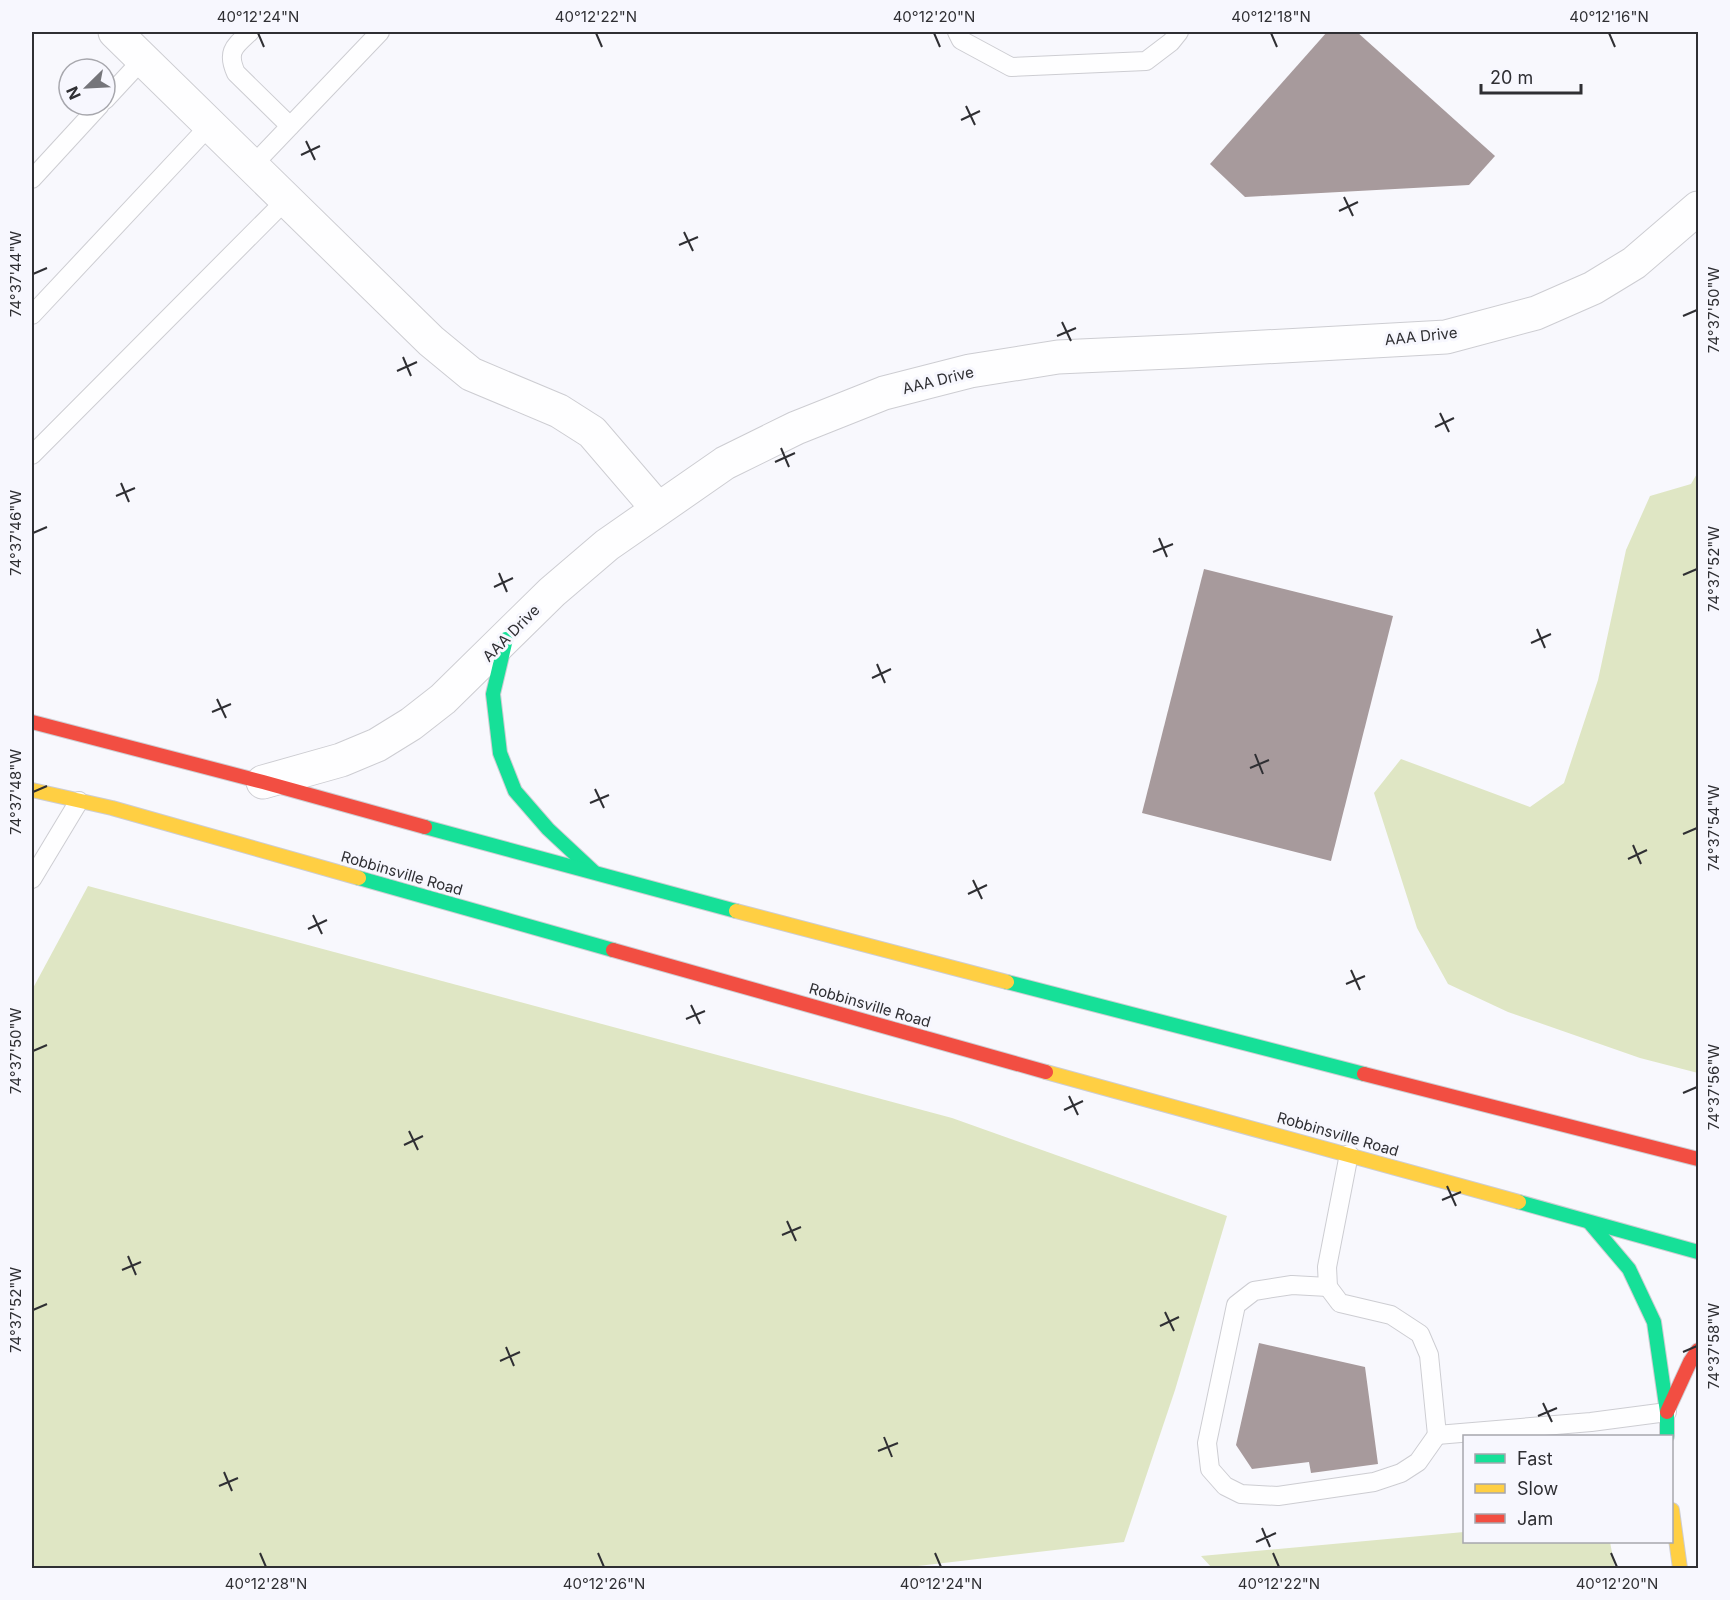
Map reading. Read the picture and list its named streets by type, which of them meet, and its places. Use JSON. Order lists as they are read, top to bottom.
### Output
{
  "streets": {
    "main road": ["Robbinsville Road"],
    "street": ["AAA Drive"]
  },
  "legend": ["Fast", "Slow", "Jam"],
  "scale_bar": "20 m",
  "north": "bottom left",
  "coordinates": [
    "40°12'24\"N",
    "40°12'22\"N",
    "40°12'20\"N",
    "40°12'18\"N",
    "40°12'16\"N",
    "74°37'44\"W",
    "74°37'50\"W",
    "74°37'46\"W",
    "74°37'52\"W",
    "74°37'48\"W",
    "74°37'54\"W",
    "74°37'56\"W",
    "74°37'58\"W",
    "40°12'28\"N",
    "40°12'26\"N"
  ]
}
